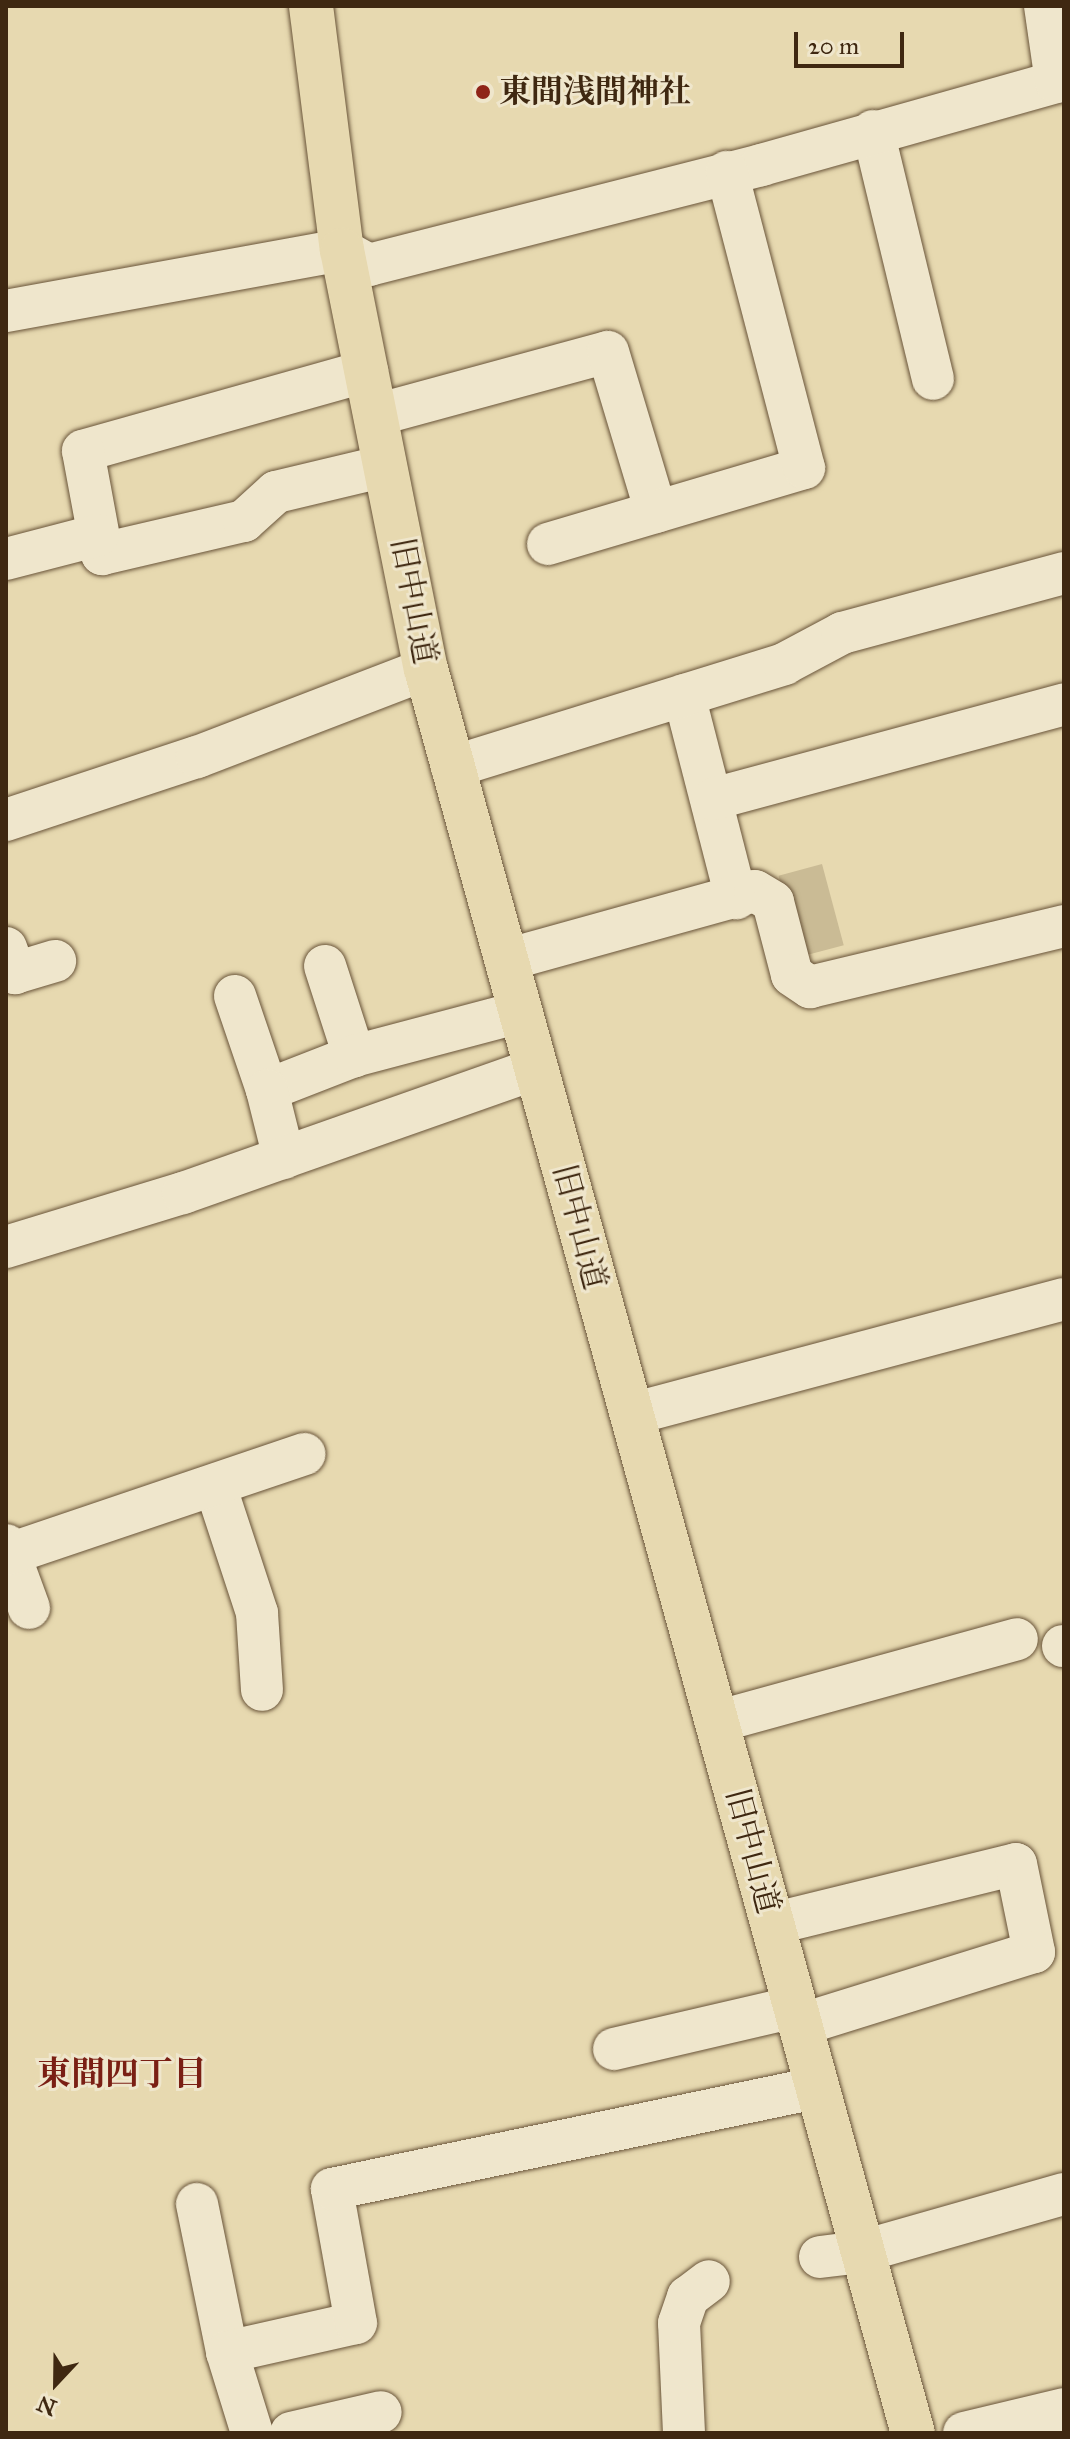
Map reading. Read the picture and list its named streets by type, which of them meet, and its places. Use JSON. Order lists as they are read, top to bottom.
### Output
{
  "streets": {
    "main road": ["旧中山道"]
  },
  "districts": ["東間四丁目"],
  "places": ["東間浅間神社"],
  "scale_bar": "20 m",
  "north": "bottom"
}
